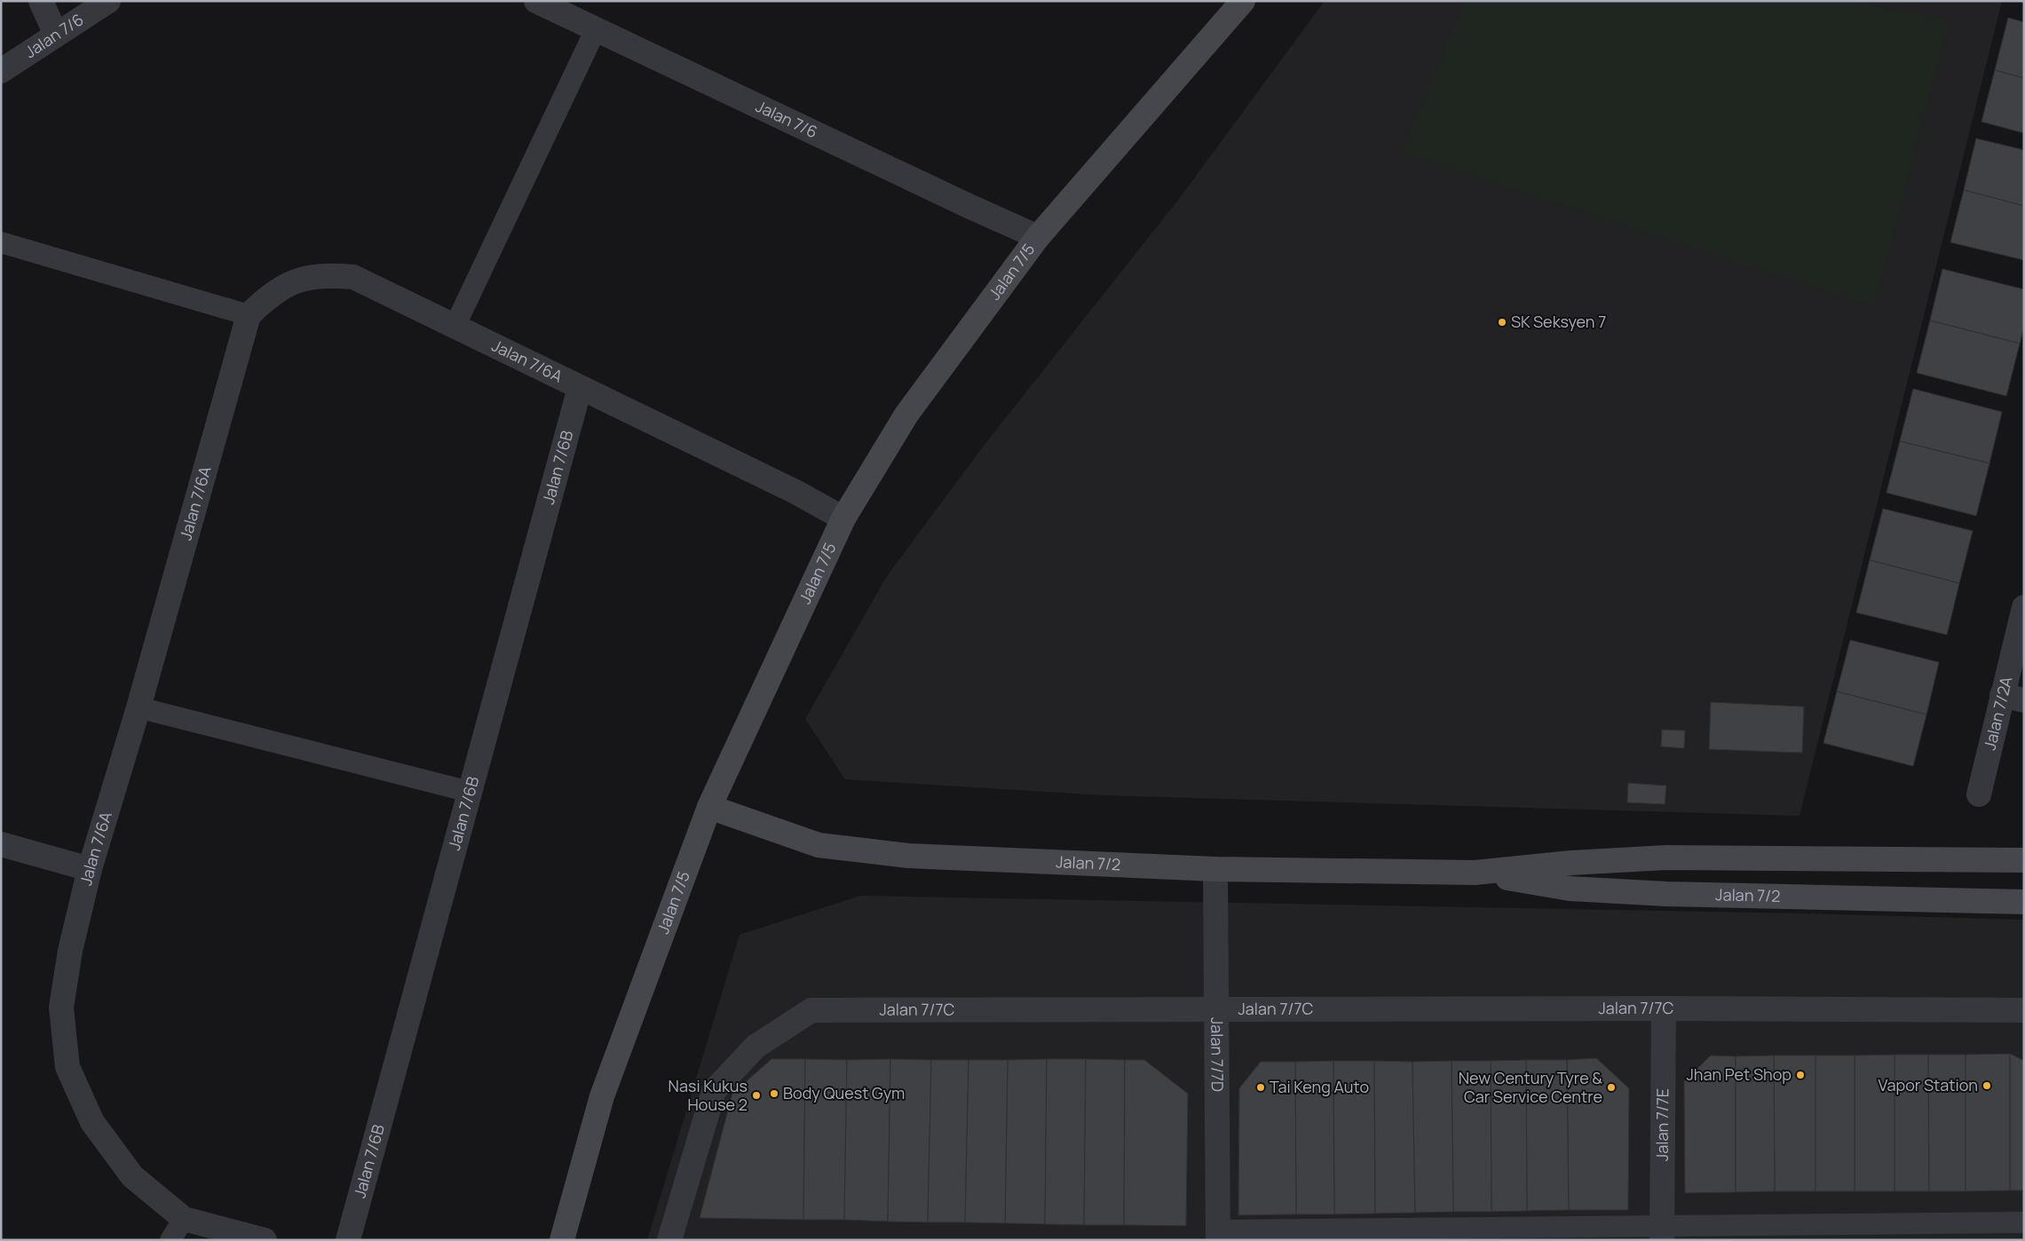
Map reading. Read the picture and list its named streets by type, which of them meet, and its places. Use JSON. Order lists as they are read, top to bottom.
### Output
{
  "streets": {
    "street": [
      "Jalan 7/6",
      "Jalan 7/5",
      "Jalan 7/6A",
      "Jalan 7/6B",
      "Jalan 7/2A",
      "Jalan 7/2",
      "Jalan 7/7C",
      "Jalan 7/7D",
      "Jalan 7/7E"
    ]
  },
  "crossings": [
    ["Jalan 7/6", "Jalan 7/5"],
    ["Jalan 7/5", "Jalan 7/6A"],
    ["Jalan 7/5", "Jalan 7/2"],
    ["Jalan 7/6A", "Jalan 7/6B"],
    ["Jalan 7/2", "Jalan 7/7D"],
    ["Jalan 7/7C", "Jalan 7/7D"],
    ["Jalan 7/7C", "Jalan 7/7E"]
  ],
  "places": [
    "SK Seksyen 7",
    "Jhan Pet Shop",
    "Vapor Station",
    "Tai Keng Auto",
    "New Century Tyre & Car Service Centre",
    "Body Quest Gym",
    "Nasi Kukus House 2"
  ]
}
